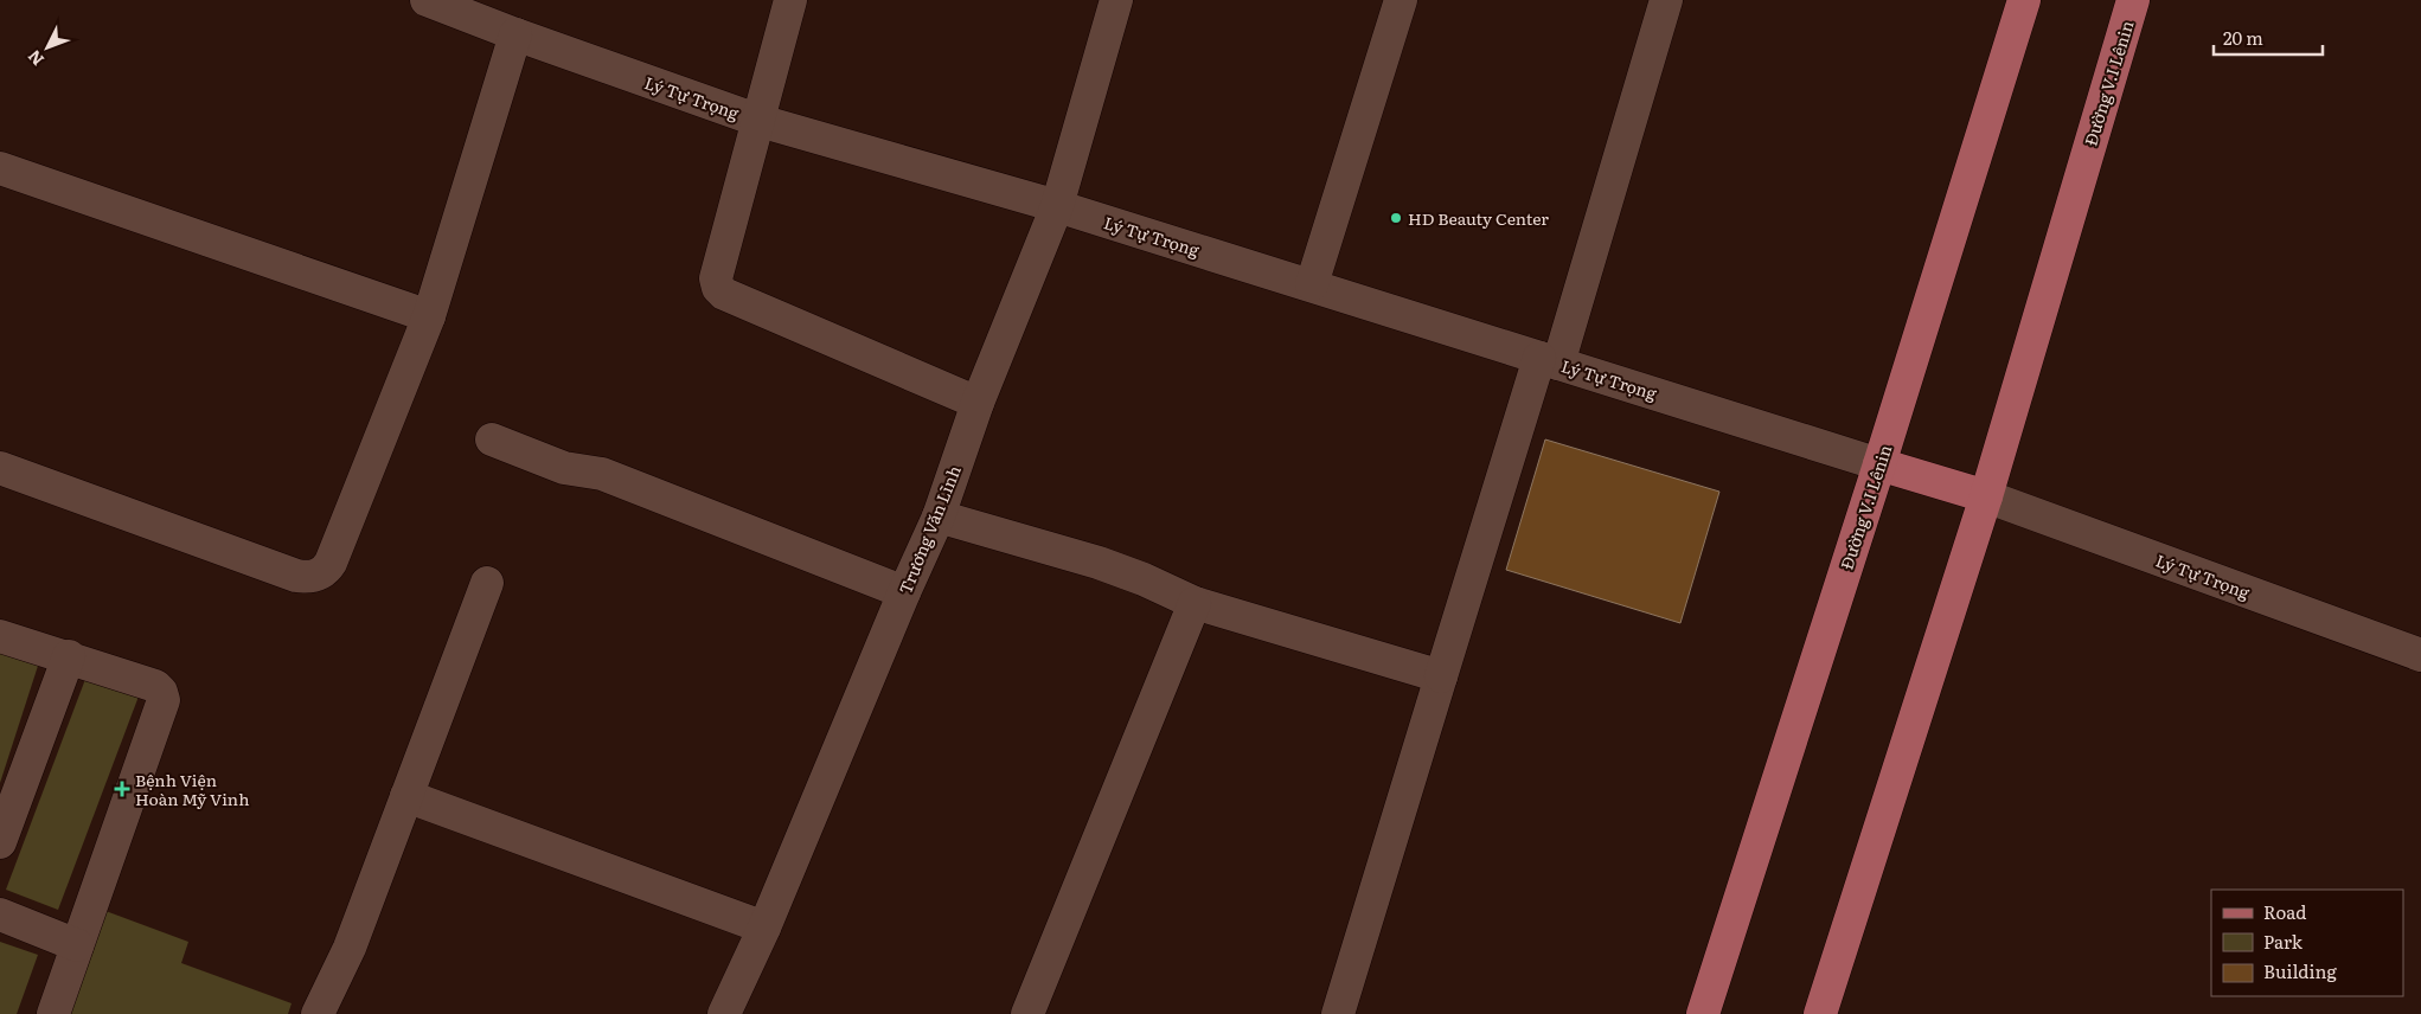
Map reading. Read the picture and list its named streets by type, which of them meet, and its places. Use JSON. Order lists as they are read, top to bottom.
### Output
{
  "streets": {
    "main road": ["Đường V.I Lênin"],
    "street": ["Lý Tự Trọng", "Trương Văn Lĩnh"]
  },
  "crossings": [
    ["Đường V.I Lênin", "Lý Tự Trọng"],
    ["Lý Tự Trọng", "Trương Văn Lĩnh"]
  ],
  "places": {
    "other": ["HD Beauty Center"],
    "health": ["Bệnh Viện Hoàn Mỹ Vinh"]
  },
  "legend": ["Road", "Park", "Building"],
  "scale_bar": "20 m",
  "north": "bottom left"
}
